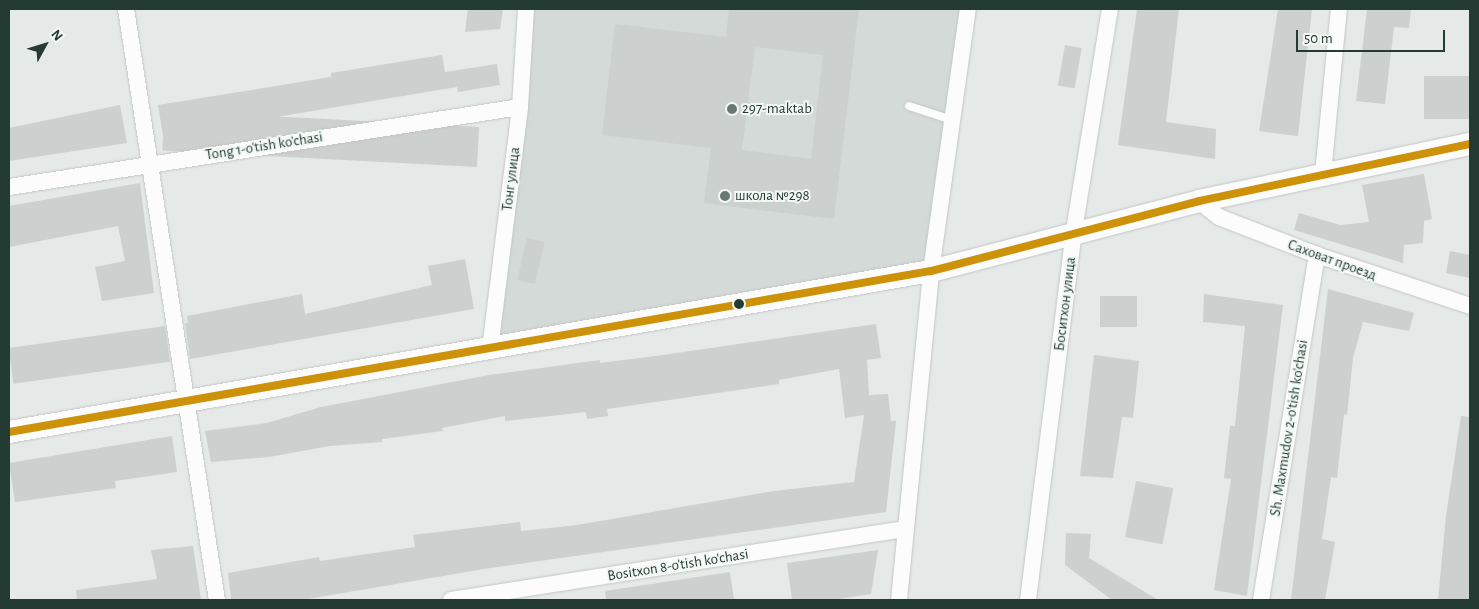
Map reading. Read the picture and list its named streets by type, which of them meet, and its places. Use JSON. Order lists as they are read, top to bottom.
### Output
{
  "streets": {
    "street": [
      "Tong 1-o'tish ko'chasi",
      "Тонг улица",
      "Саховат проезд",
      "Боситхон улица",
      "Sh. Maxmudov 2-o'tish ko'chasi",
      "Bositxon 8-o'tish ko'chasi"
    ]
  },
  "crossings": [
    ["Tong 1-o'tish ko'chasi", "Тонг улица"],
    ["Саховат проезд", "Sh. Maxmudov 2-o'tish ko'chasi"]
  ],
  "places": ["297-maktab", "школа №298"],
  "scale_bar": "50 m",
  "north": "top right"
}
